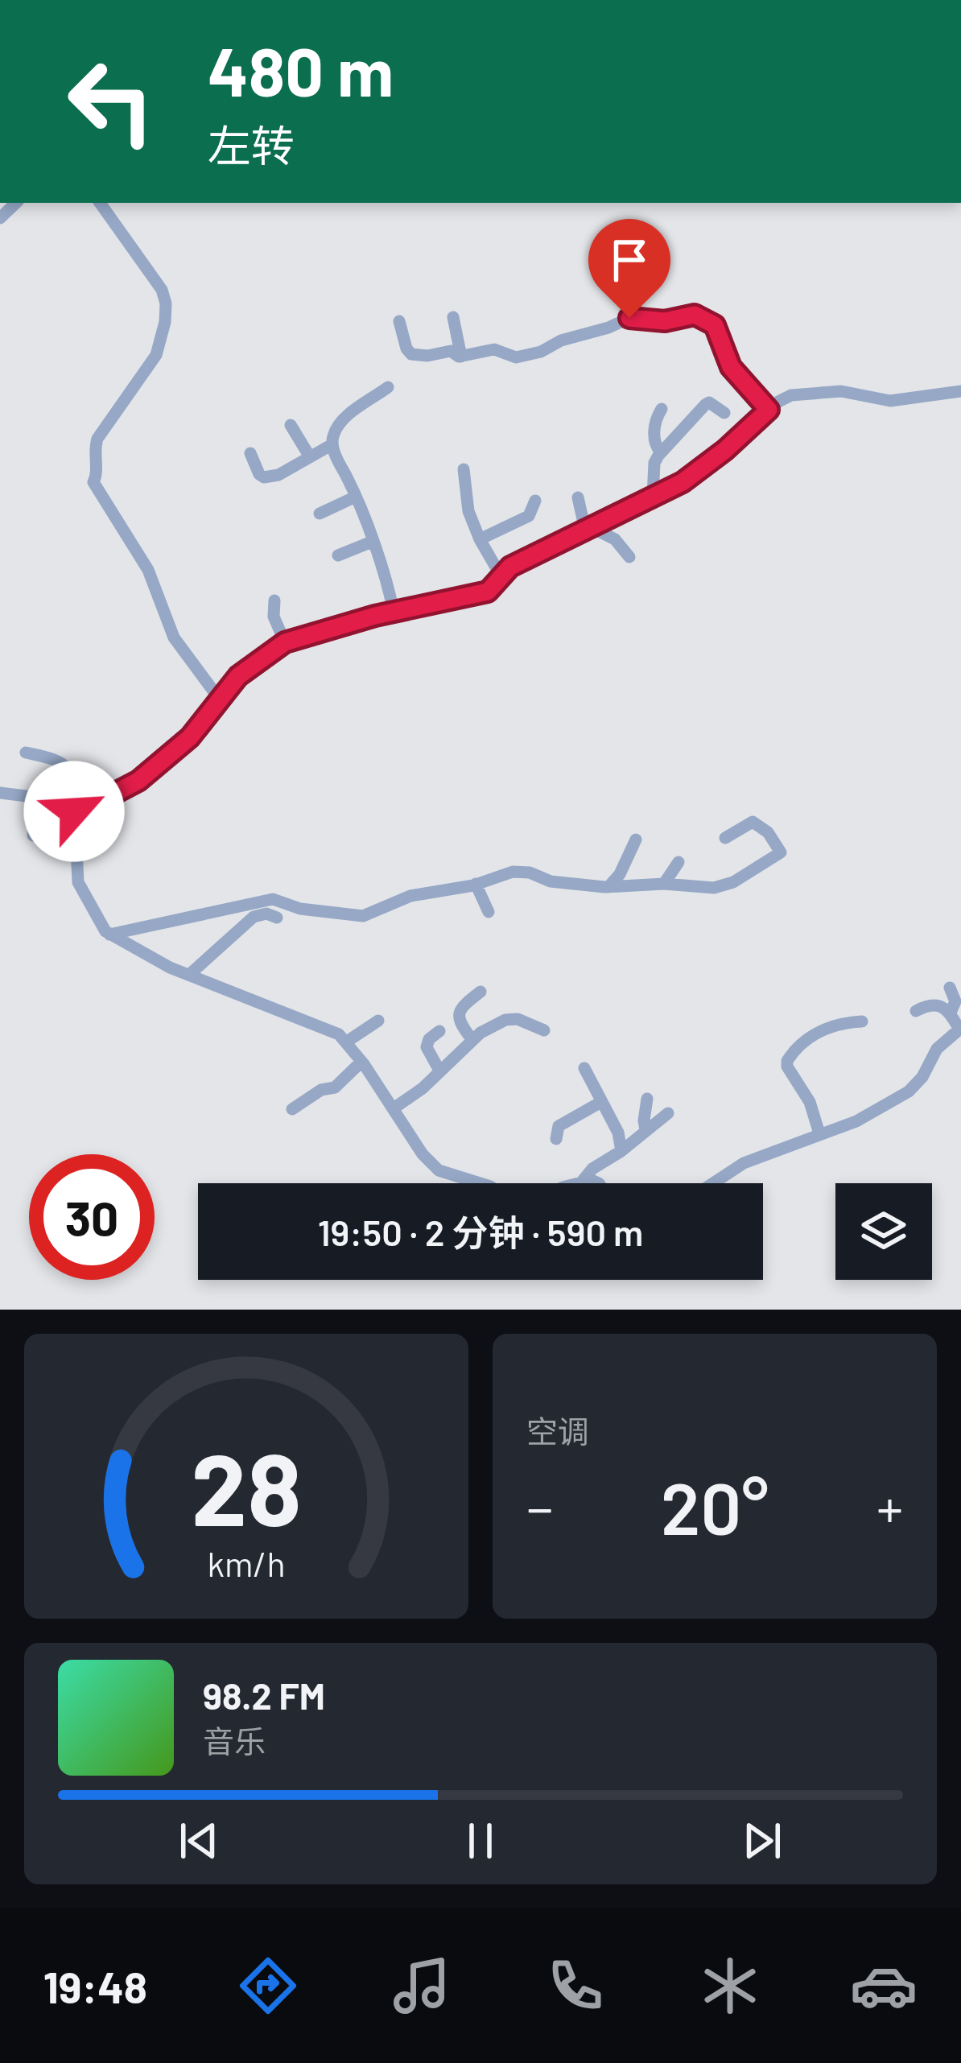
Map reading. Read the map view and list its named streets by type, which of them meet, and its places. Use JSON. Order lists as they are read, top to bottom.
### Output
{
  "page": {
    "turn": ["480 m", "左转"],
    "limit": "30",
    "trip": "19:50 · 2 分钟 · 590 m",
    "tile": "空调",
    "heat": ["−", "20°", "+"],
    "song": ["98.2 FM", "音乐"],
    "tabs": "19:48",
    "gauge": ["28", "km/h"]
  }
}
